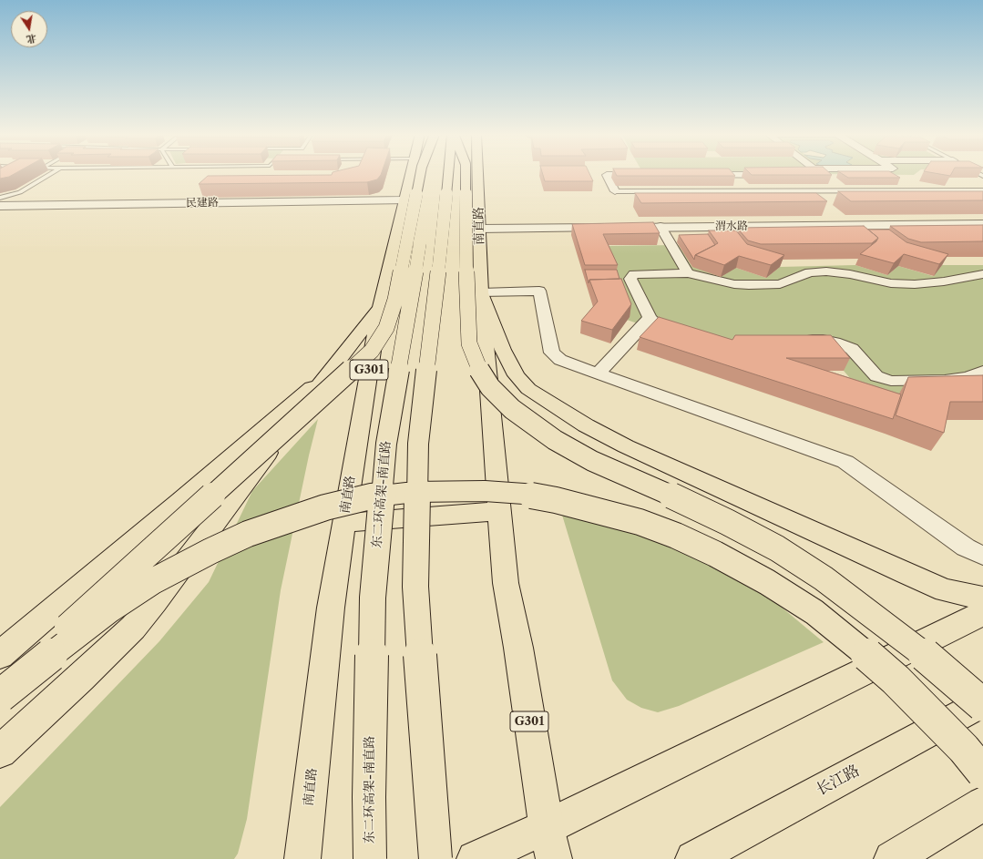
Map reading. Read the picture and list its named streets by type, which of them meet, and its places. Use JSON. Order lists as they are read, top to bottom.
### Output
{
  "streets": {
    "main road": [
      "南直路",
      "G301",
      "东二环高架-南直路",
      "长江路"
    ],
    "street": ["民建路", "渭水路"]
  },
  "crossings": [
    ["民建路", "南直路"],
    ["南直路", "渭水路"]
  ],
  "north": "bottom"
}
